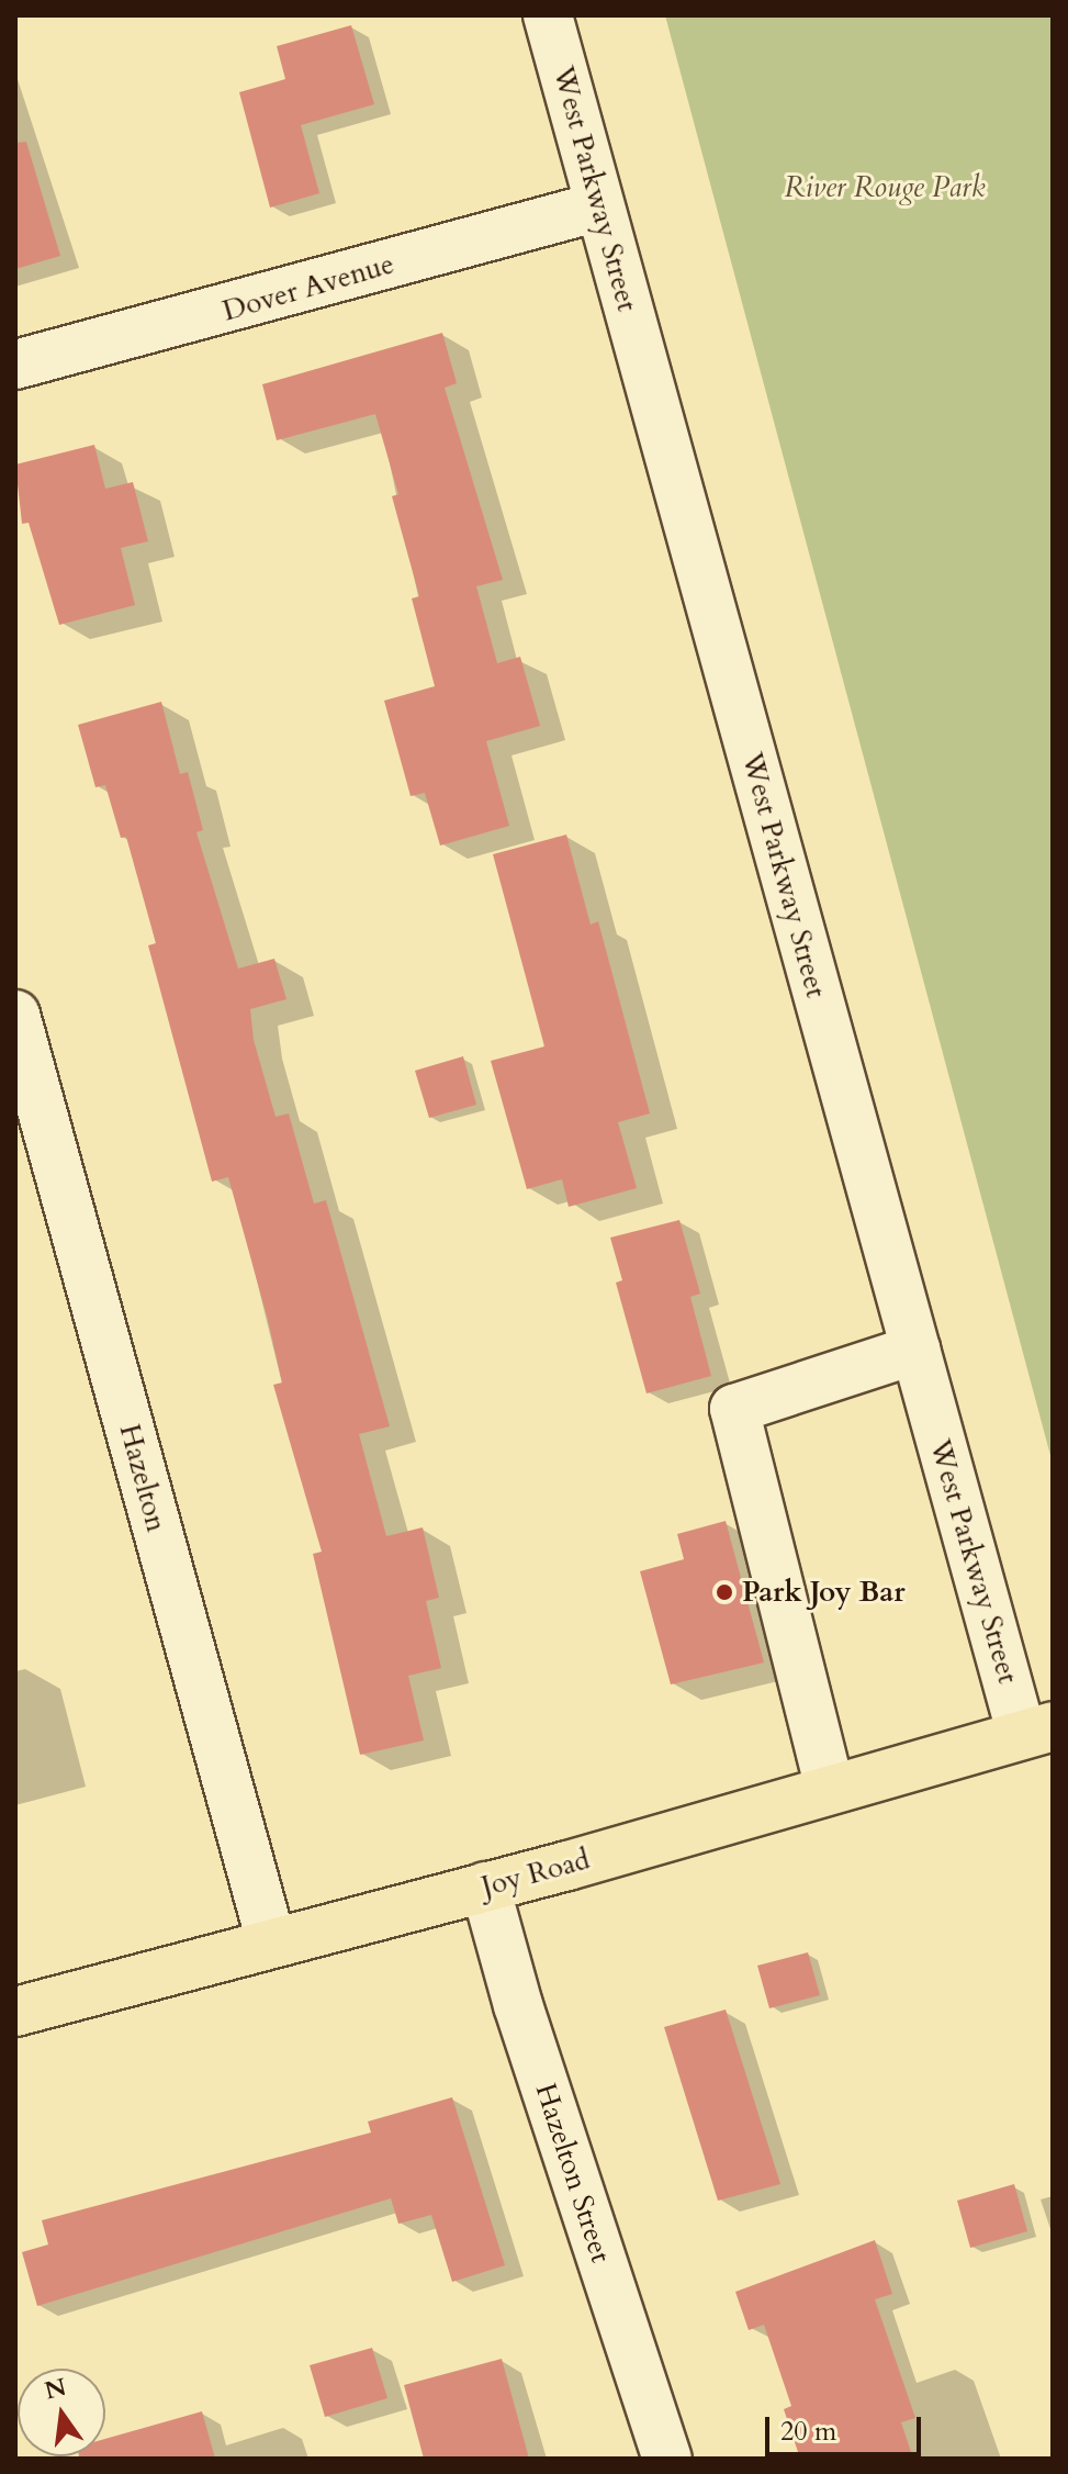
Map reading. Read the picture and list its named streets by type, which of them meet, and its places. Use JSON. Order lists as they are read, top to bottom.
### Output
{
  "streets": {
    "main road": ["Joy Road"],
    "street": [
      "West Parkway Street",
      "Dover Avenue",
      "Hazelton",
      "Hazelton Street"
    ]
  },
  "crossings": [
    ["West Parkway Street", "Dover Avenue"],
    ["West Parkway Street", "Joy Road"],
    ["Hazelton", "Joy Road"],
    ["Joy Road", "Hazelton Street"]
  ],
  "parks": ["River Rouge Park"],
  "places": ["Park Joy Bar"],
  "scale_bar": "20 m",
  "north": "top"
}
